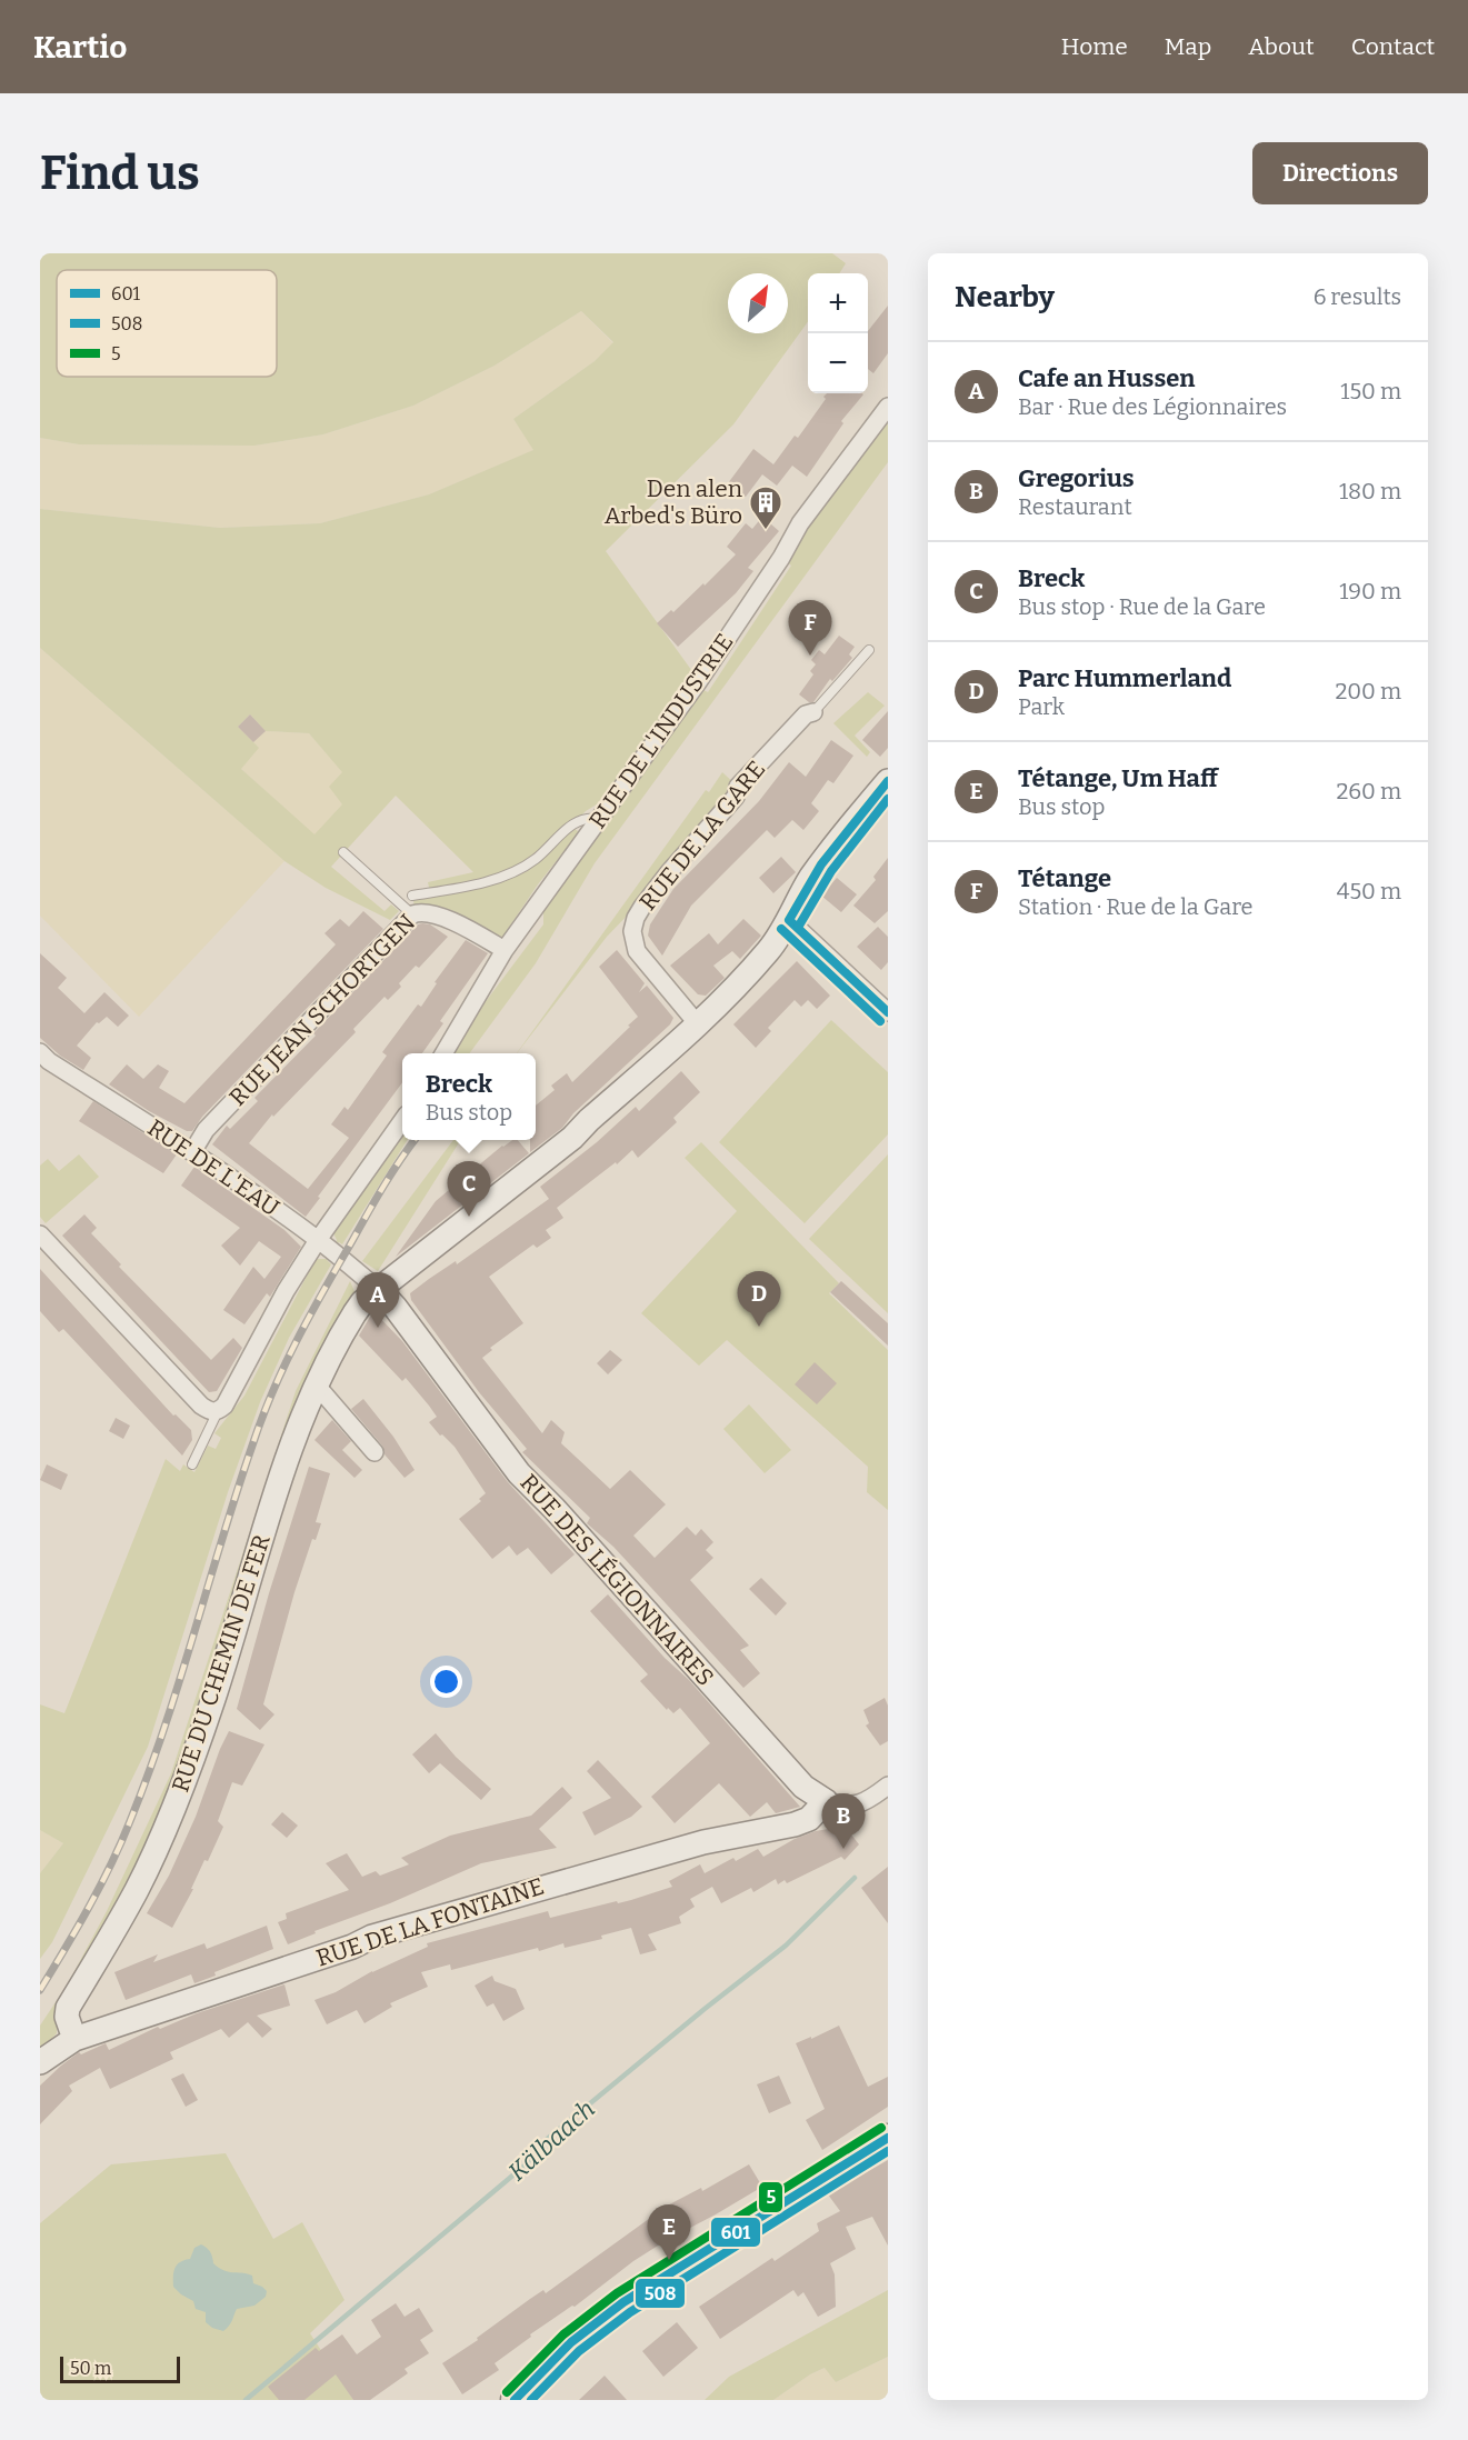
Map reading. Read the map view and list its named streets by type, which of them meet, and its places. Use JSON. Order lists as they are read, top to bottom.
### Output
{
  "streets": {
    "main road": ["RUE DES LÉGIONNAIRES", "RUE DU CHEMIN DE FER", "RUE DE LA FONTAINE"],
    "street": [
      "RUE DE L'INDUSTRIE",
      "RUE DE LA GARE",
      "RUE JEAN SCHORTGEN",
      "RUE DE L'EAU"
    ]
  },
  "crossings": [
    ["RUE DE L'INDUSTRIE", "RUE JEAN SCHORTGEN"],
    ["RUE JEAN SCHORTGEN", "RUE DE L'EAU"],
    ["RUE DE L'EAU", "RUE DES LÉGIONNAIRES"],
    ["RUE DE L'EAU", "RUE DU CHEMIN DE FER"],
    ["RUE DES LÉGIONNAIRES", "RUE DU CHEMIN DE FER"],
    ["RUE DES LÉGIONNAIRES", "RUE DE LA FONTAINE"],
    ["RUE DU CHEMIN DE FER", "RUE DE LA FONTAINE"]
  ],
  "water": ["Kälbaach"],
  "places": {
    "building": ["Den alen Arbed's Büro"]
  },
  "lines": ["transit line 601", "transit line 508", "transit line 5"],
  "legend": ["601", "508", "5"],
  "scale_bar": "50 m",
  "north": "top right",
  "page": {
    "header": "Kartio",
    "nav": [
      "Home",
      "Map",
      "About",
      "Contact"
    ],
    "buttons": "Directions",
    "title": "Find us",
    "heading": ["Nearby", "6 results"],
    "map_buttons": ["+", "−"],
    "list": [
      {
        "mark": "A",
        "name": "Cafe an Hussen",
        "note": "Bar · Rue des Légionnaires",
        "value": "150 m"
      },
      {
        "mark": "B",
        "name": "Gregorius",
        "note": "Restaurant",
        "value": "180 m"
      },
      {
        "mark": "C",
        "name": "Breck",
        "note": "Bus stop · Rue de la Gare",
        "value": "190 m"
      },
      {
        "mark": "D",
        "name": "Parc Hummerland",
        "note": "Park",
        "value": "200 m"
      },
      {
        "mark": "E",
        "name": "Tétange, Um Haff",
        "note": "Bus stop",
        "value": "260 m"
      },
      {
        "mark": "F",
        "name": "Tétange",
        "note": "Station · Rue de la Gare",
        "value": "450 m"
      }
    ],
    "pins": [
      "F",
      "C",
      "D",
      "A",
      "B",
      "E"
    ],
    "popup": ["Breck", "Bus stop"],
    "scale": "50 m"
  }
}
